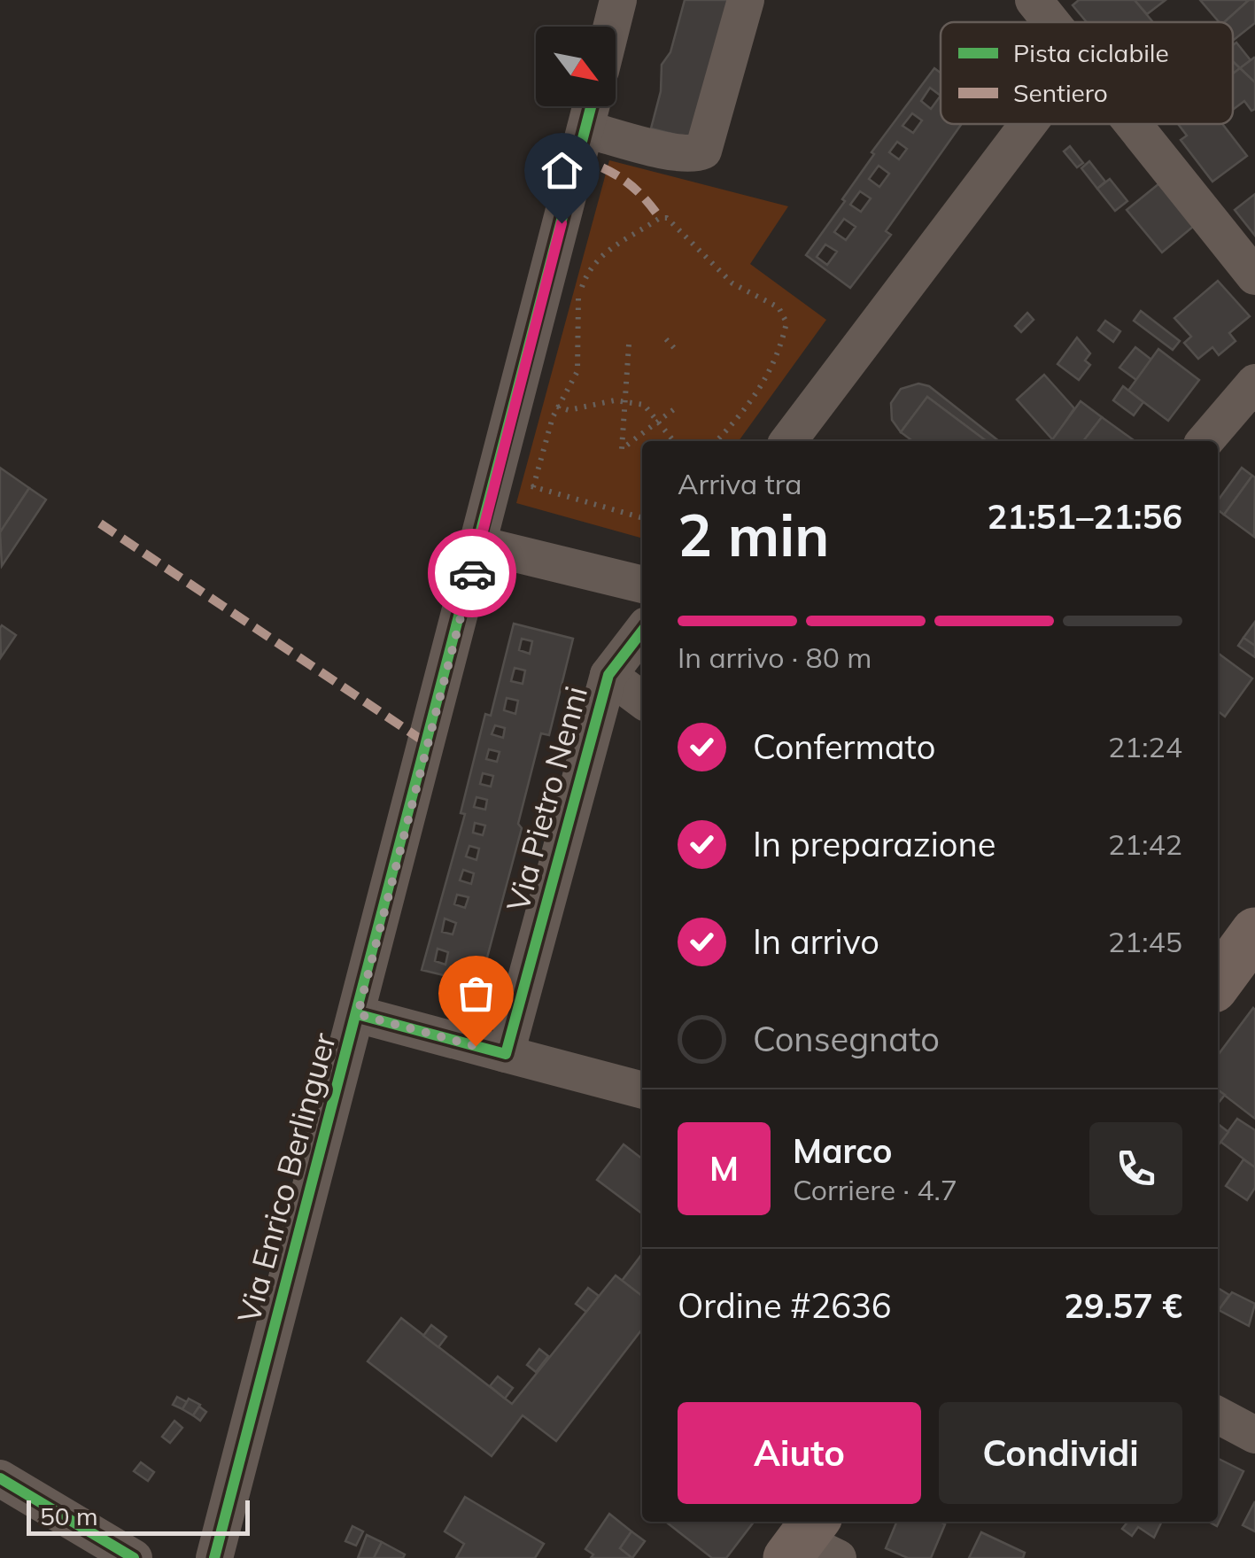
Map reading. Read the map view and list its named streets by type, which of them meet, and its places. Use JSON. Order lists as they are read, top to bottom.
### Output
{
  "streets": {
    "street": ["Via Pietro Nenni", "Via Enrico Berlinguer"]
  },
  "legend": ["Pista ciclabile", "Sentiero"],
  "scale_bar": "50 m",
  "north": "bottom right",
  "page": {
    "heading": ["2 min", "Arriva tra", "21:51–21:56"],
    "panel": [
      "Marco",
      "Corriere · 4.7",
      "Ordine #2636",
      "29.57 €"
    ],
    "bar": "In arrivo · 80 m",
    "list": [
      ["Confermato", "21:24"],
      ["In preparazione", "21:42"],
      ["In arrivo", "21:45"],
      "Consegnato"
    ],
    "round": "M",
    "buttons": ["Aiuto", "Condividi"],
    "scale": "50 m"
  }
}
